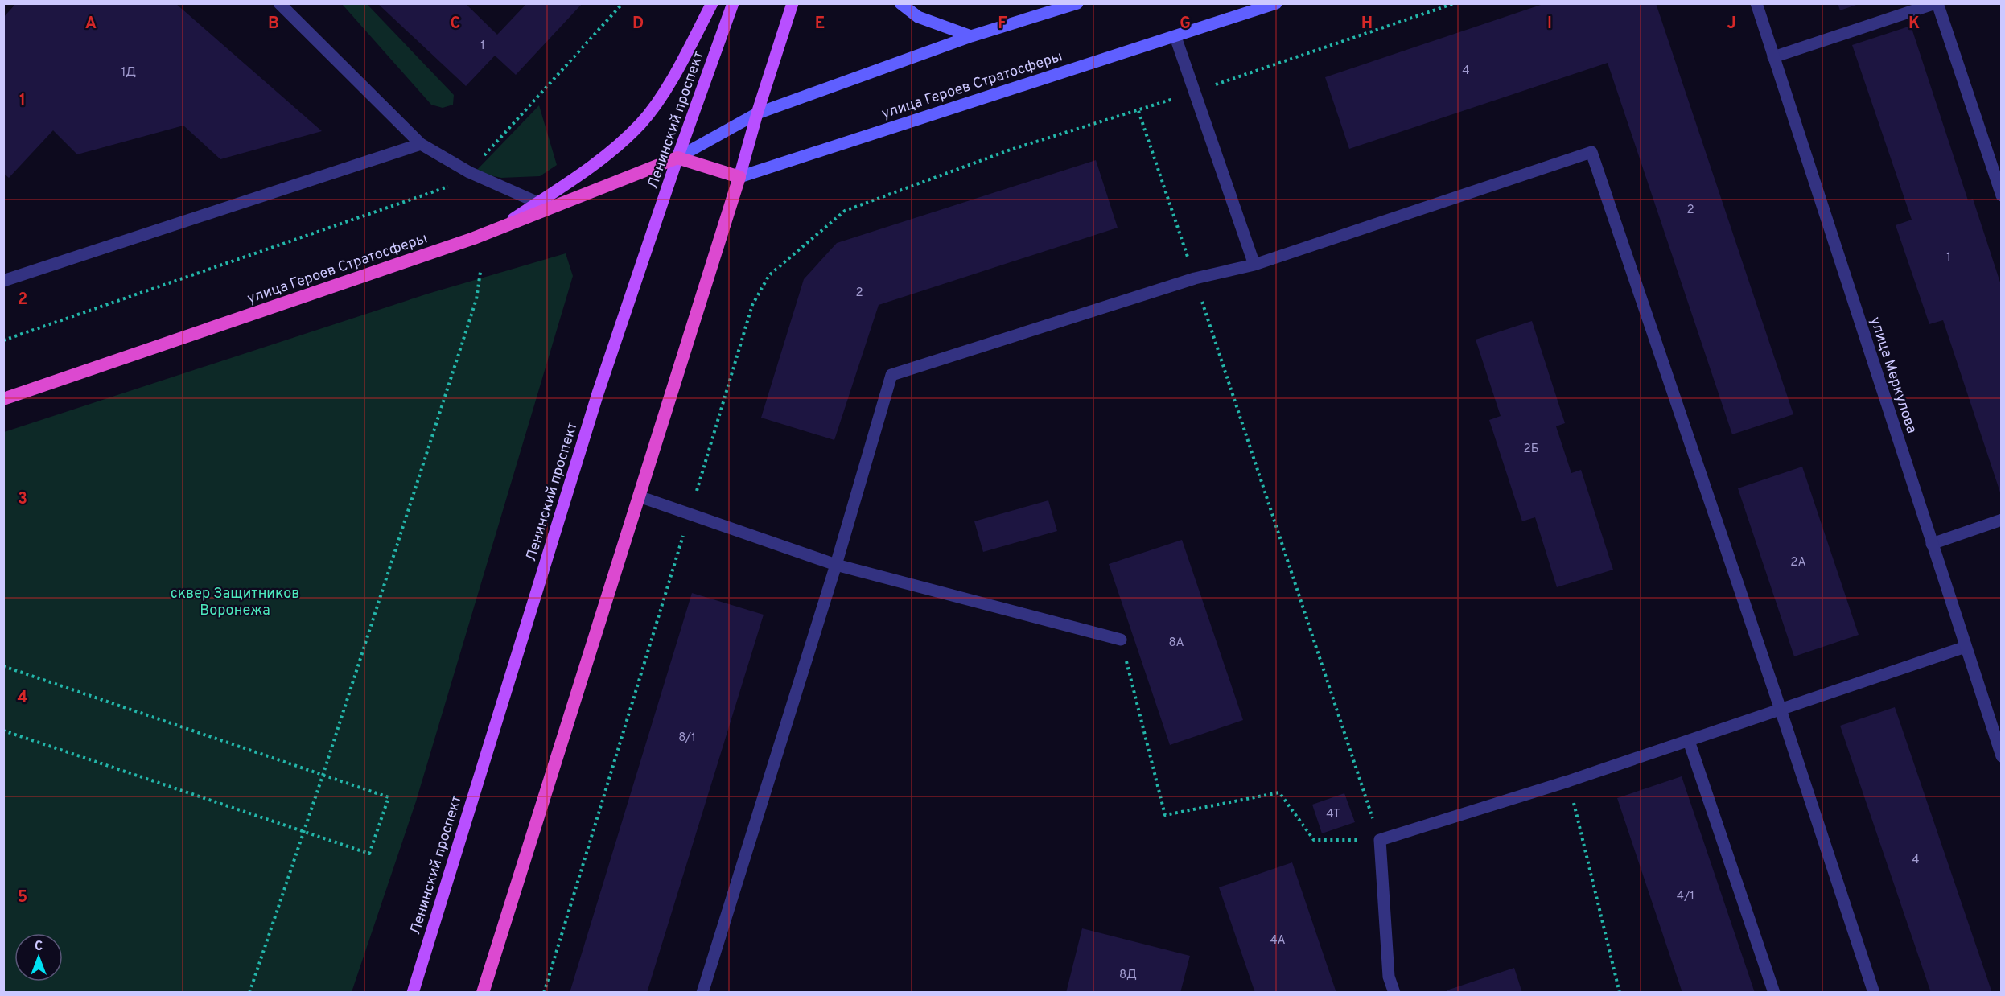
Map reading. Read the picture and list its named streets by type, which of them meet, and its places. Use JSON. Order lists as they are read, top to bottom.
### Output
{
  "streets": {
    "highway": ["улица Героев Стратосферы"],
    "main road": ["Ленинский проспект"],
    "street": ["улица Меркулова"]
  },
  "crossings": [
    ["улица Героев Стратосферы", "Ленинский проспект"]
  ],
  "parks": ["сквер Защитников Воронежа"],
  "house_numbers": [
    "1",
    "4",
    "1Д",
    "2",
    "1",
    "2",
    "2Б",
    "2А",
    "8А",
    "8/1",
    "4Т",
    "4",
    "4/1",
    "4А",
    "8Д"
  ],
  "north": "top",
  "grid": {
    "columns": [
      "A",
      "B",
      "C",
      "D",
      "E",
      "F",
      "G",
      "H",
      "I",
      "J",
      "K"
    ],
    "rows": [
      "1",
      "2",
      "3",
      "4",
      "5"
    ]
  }
}
